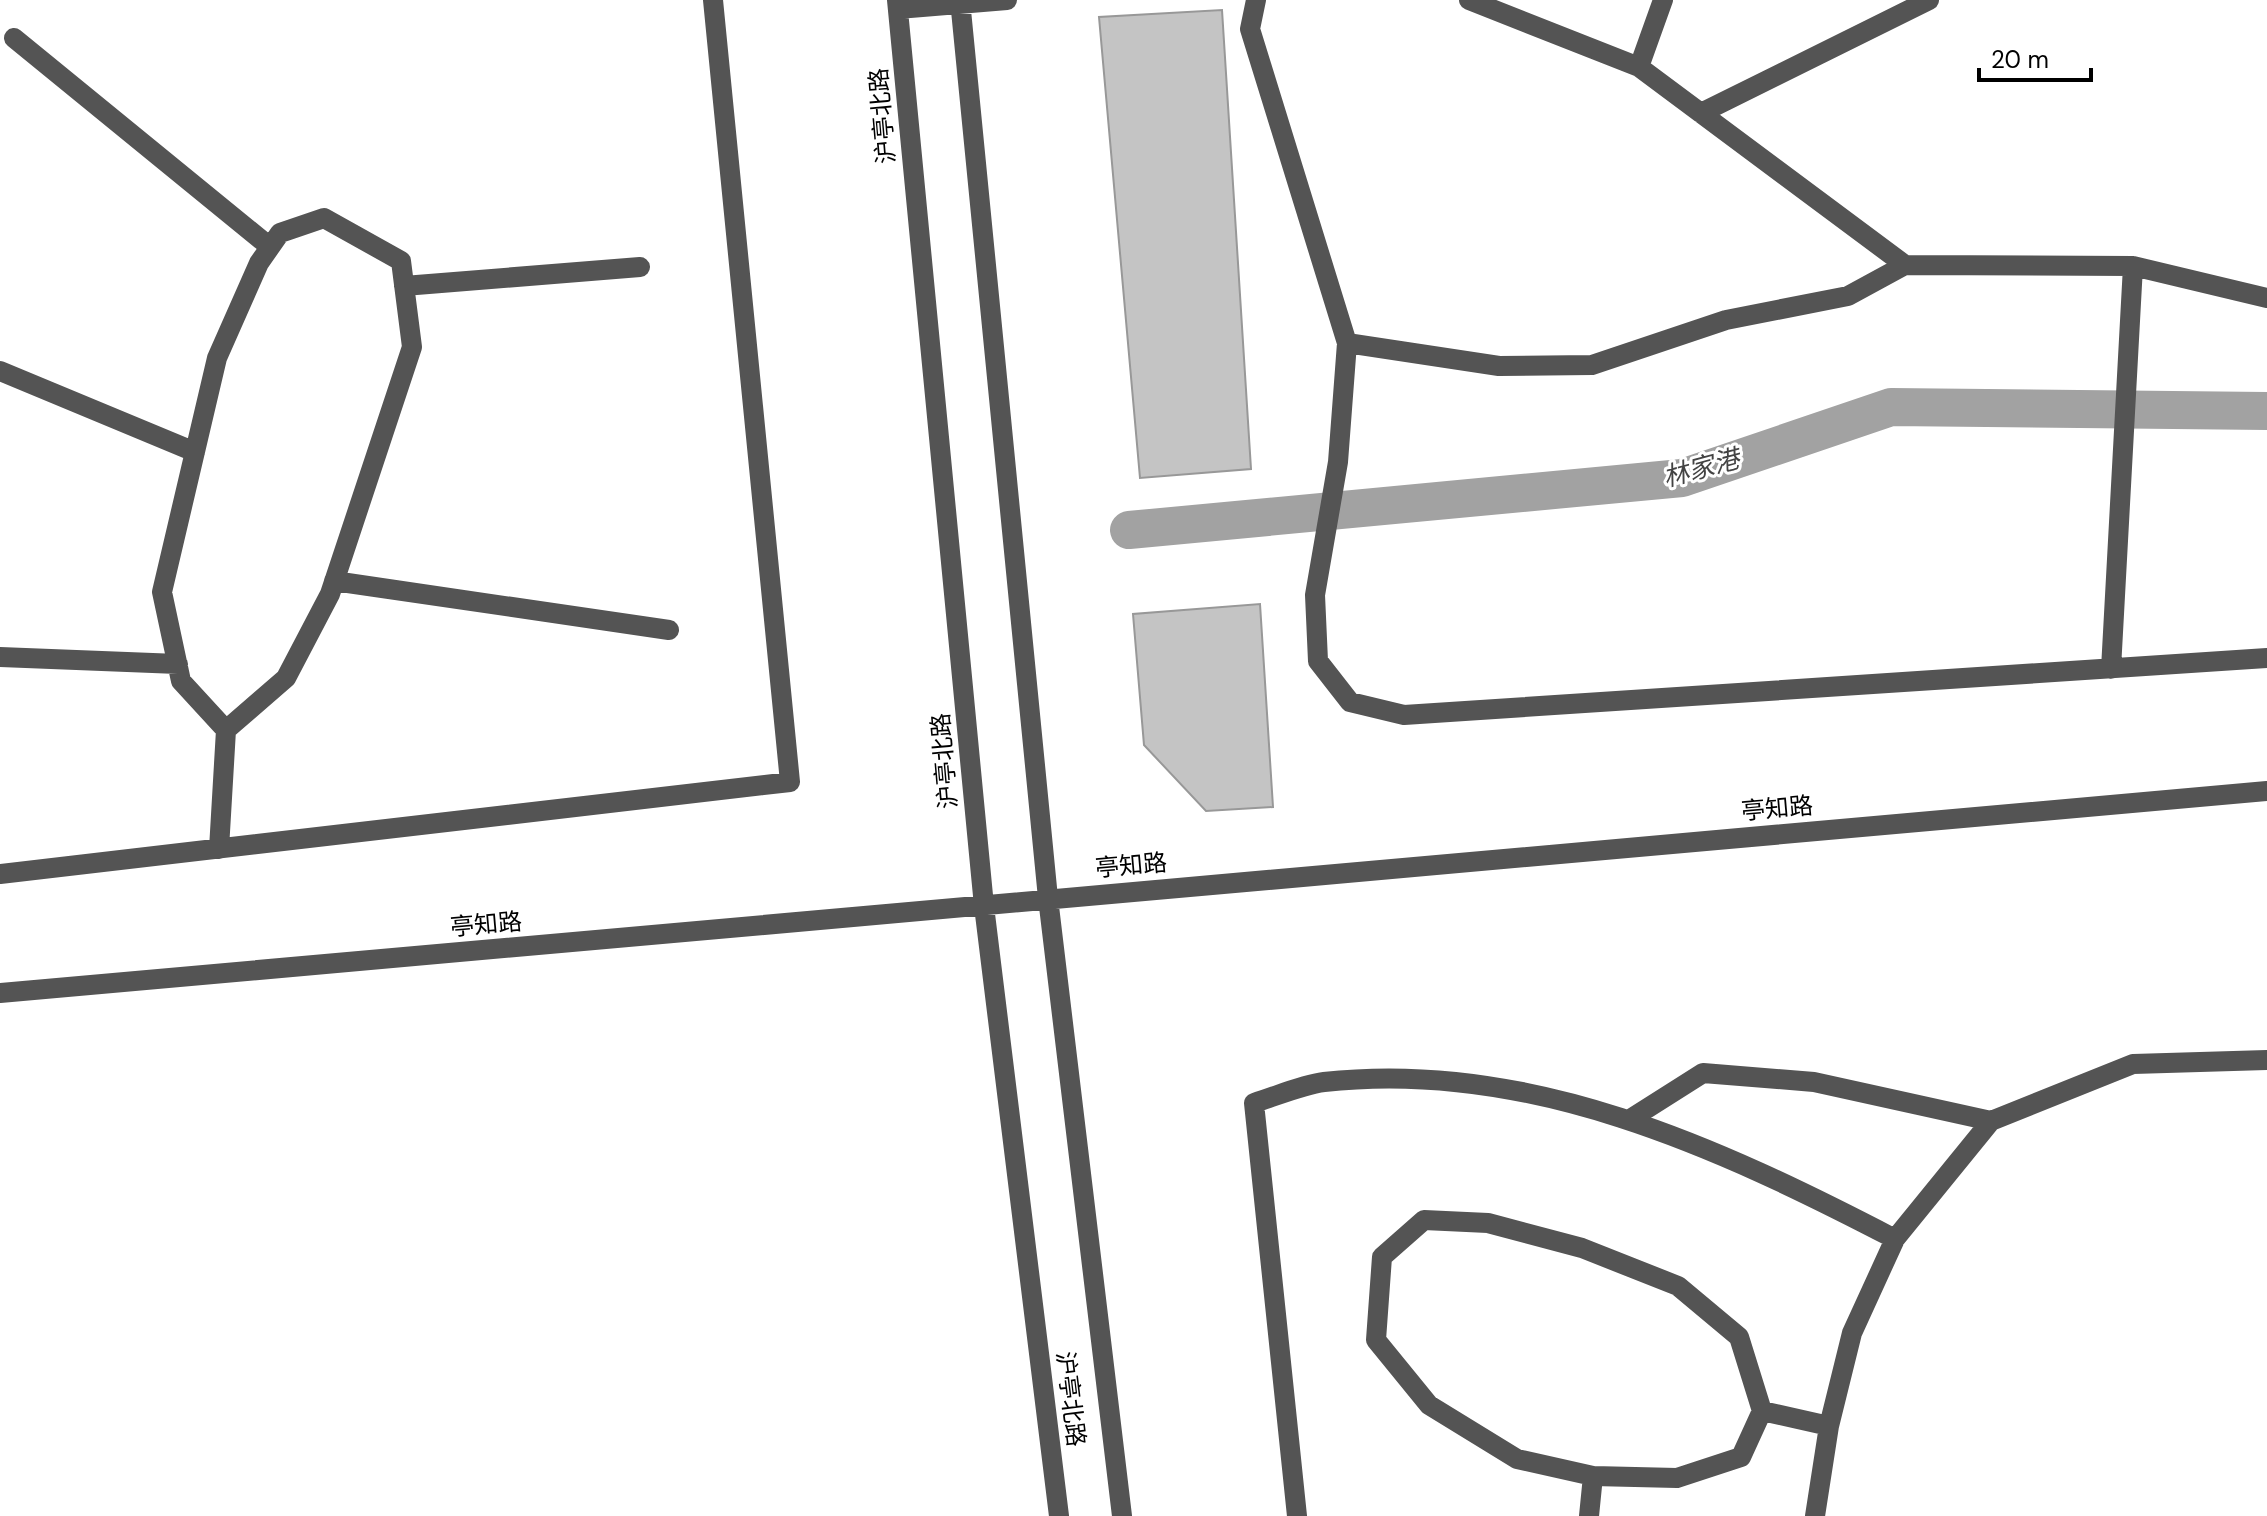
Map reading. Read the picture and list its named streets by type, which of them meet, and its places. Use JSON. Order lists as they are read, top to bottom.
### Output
{
  "streets": {
    "street": ["沪亭北路", "亭知路"]
  },
  "crossings": [
    ["沪亭北路", "亭知路"]
  ],
  "water": ["林家港"],
  "scale_bar": "20 m"
}
